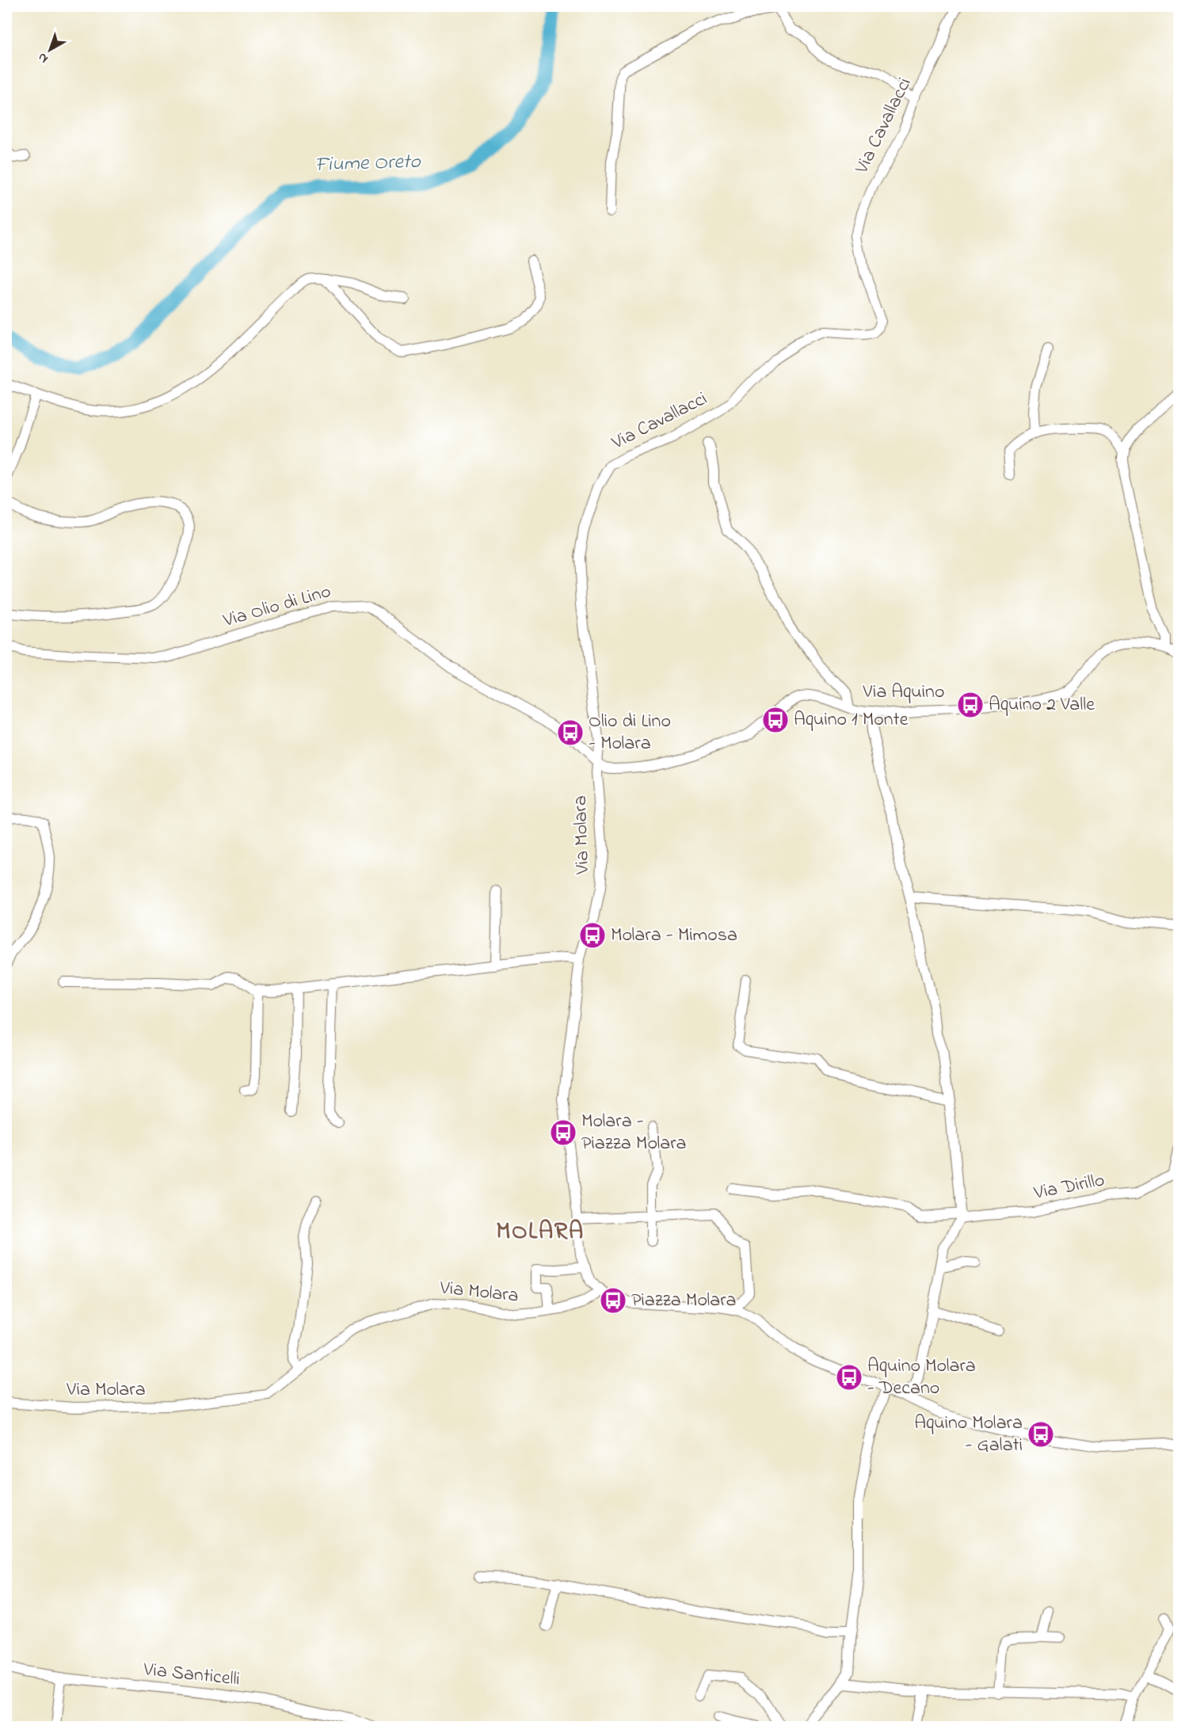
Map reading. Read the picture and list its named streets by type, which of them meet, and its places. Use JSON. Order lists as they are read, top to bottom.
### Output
{
  "streets": {
    "street": [
      "Via Cavallacci",
      "Via Olio di Lino",
      "Via Aquino",
      "Via Molara",
      "Via Dirillo",
      "Via Santicelli"
    ]
  },
  "crossings": [
    ["Via Cavallacci", "Via Olio di Lino"],
    ["Via Cavallacci", "Via Aquino"],
    ["Via Cavallacci", "Via Molara"],
    ["Via Olio di Lino", "Via Aquino"],
    ["Via Olio di Lino", "Via Molara"],
    ["Via Aquino", "Via Molara"]
  ],
  "districts": ["MOLARA"],
  "water": ["Fiume Oreto"],
  "places": {
    "bus stop": [
      "Aquino 2 Valle",
      "Aquino 1 Monte",
      "Olio di Lino - Molara",
      "Molara - Mimosa",
      "Molara - Piazza Molara",
      "Piazza Molara",
      "Aquino Molara - Decano",
      "Aquino Molara - Galati"
    ]
  },
  "north": "bottom left"
}
